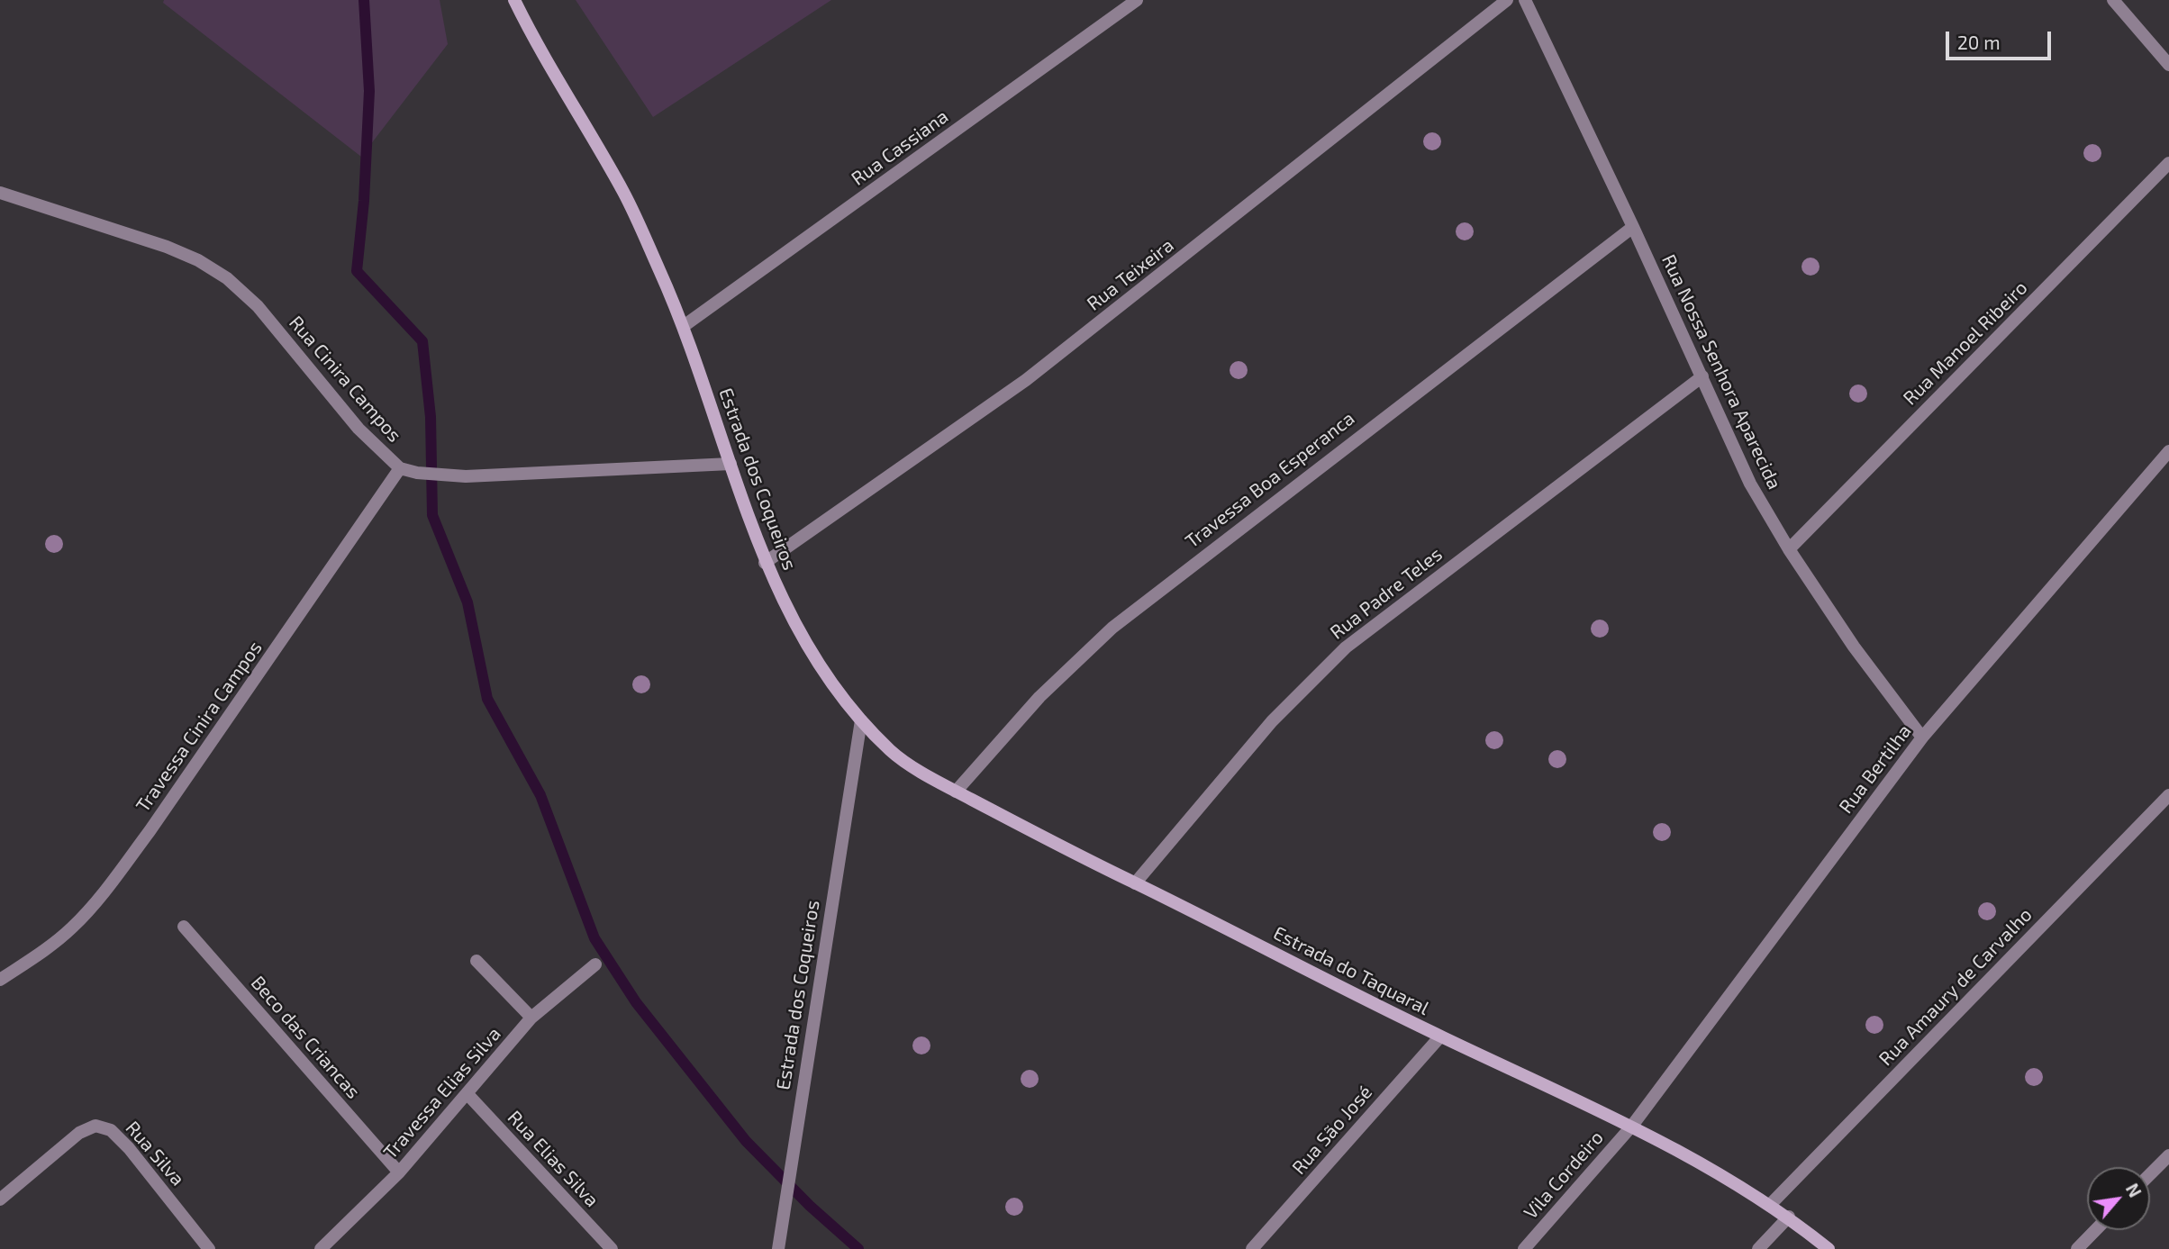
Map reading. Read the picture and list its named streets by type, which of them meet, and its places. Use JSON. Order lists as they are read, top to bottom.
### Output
{
  "streets": {
    "street": [
      "Rua Cassiana",
      "Rua Teixeira",
      "Rua Manoel Ribeiro",
      "Rua Nossa Senhora Aparecida",
      "Rua Cinira Campos",
      "Estrada dos Coqueiros",
      "Travessa Boa Esperanca",
      "Rua Padre Teles",
      "Travessa Cinira Campos",
      "Rua Bertilha",
      "Estrada do Taquaral",
      "Rua Amaury de Carvalho",
      "Beco das Criancas",
      "Travessa Elias Silva",
      "Rua São José",
      "Rua Silva",
      "Rua Elias Silva",
      "Vila Cordeiro"
    ]
  },
  "crossings": [
    ["Rua Cassiana", "Estrada dos Coqueiros"],
    ["Rua Teixeira", "Estrada dos Coqueiros"],
    ["Rua Manoel Ribeiro", "Rua Nossa Senhora Aparecida"],
    ["Rua Nossa Senhora Aparecida", "Travessa Boa Esperanca"],
    ["Rua Nossa Senhora Aparecida", "Rua Padre Teles"],
    ["Rua Nossa Senhora Aparecida", "Rua Bertilha"],
    ["Rua Cinira Campos", "Estrada dos Coqueiros"],
    ["Rua Cinira Campos", "Travessa Cinira Campos"],
    ["Estrada dos Coqueiros", "Estrada do Taquaral"],
    ["Travessa Boa Esperanca", "Estrada do Taquaral"],
    ["Rua Padre Teles", "Estrada do Taquaral"],
    ["Rua Bertilha", "Estrada do Taquaral"],
    ["Rua Bertilha", "Vila Cordeiro"],
    ["Estrada do Taquaral", "Rua Amaury de Carvalho"],
    ["Estrada do Taquaral", "Rua São José"],
    ["Estrada do Taquaral", "Vila Cordeiro"],
    ["Beco das Criancas", "Travessa Elias Silva"],
    ["Travessa Elias Silva", "Rua Elias Silva"]
  ],
  "scale_bar": "20 m",
  "north": "top right"
}
